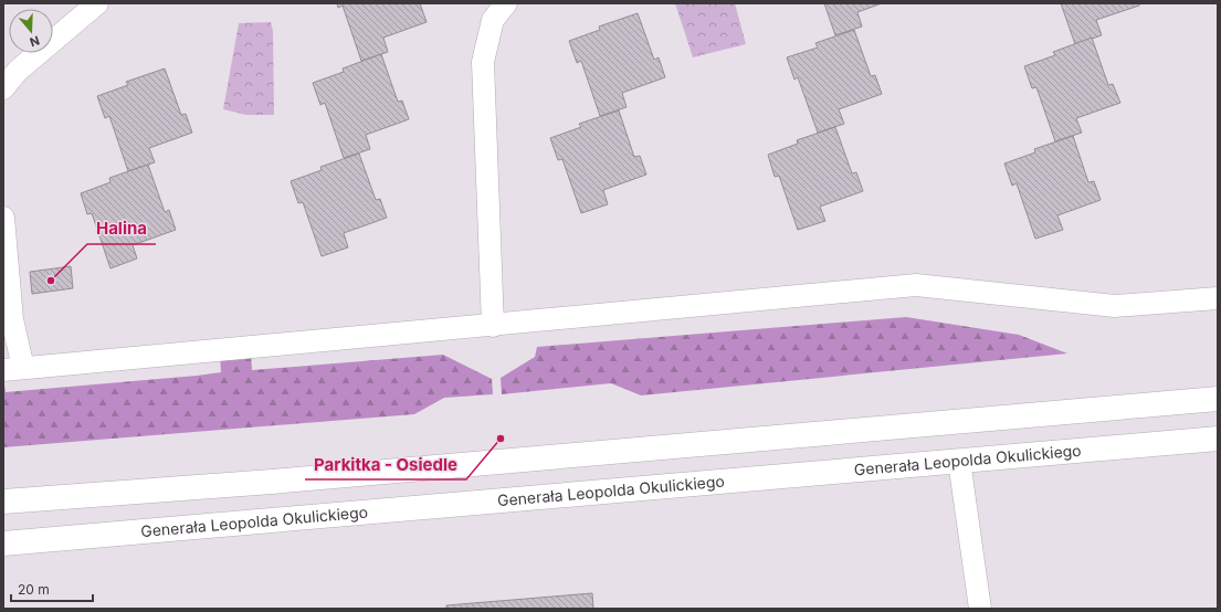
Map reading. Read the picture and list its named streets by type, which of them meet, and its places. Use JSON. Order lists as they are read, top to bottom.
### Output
{
  "streets": {
    "main road": ["Generała Leopolda Okulickiego"]
  },
  "places": ["Halina", "Parkitka - Osiedle"],
  "scale_bar": "20 m",
  "north": "bottom"
}
